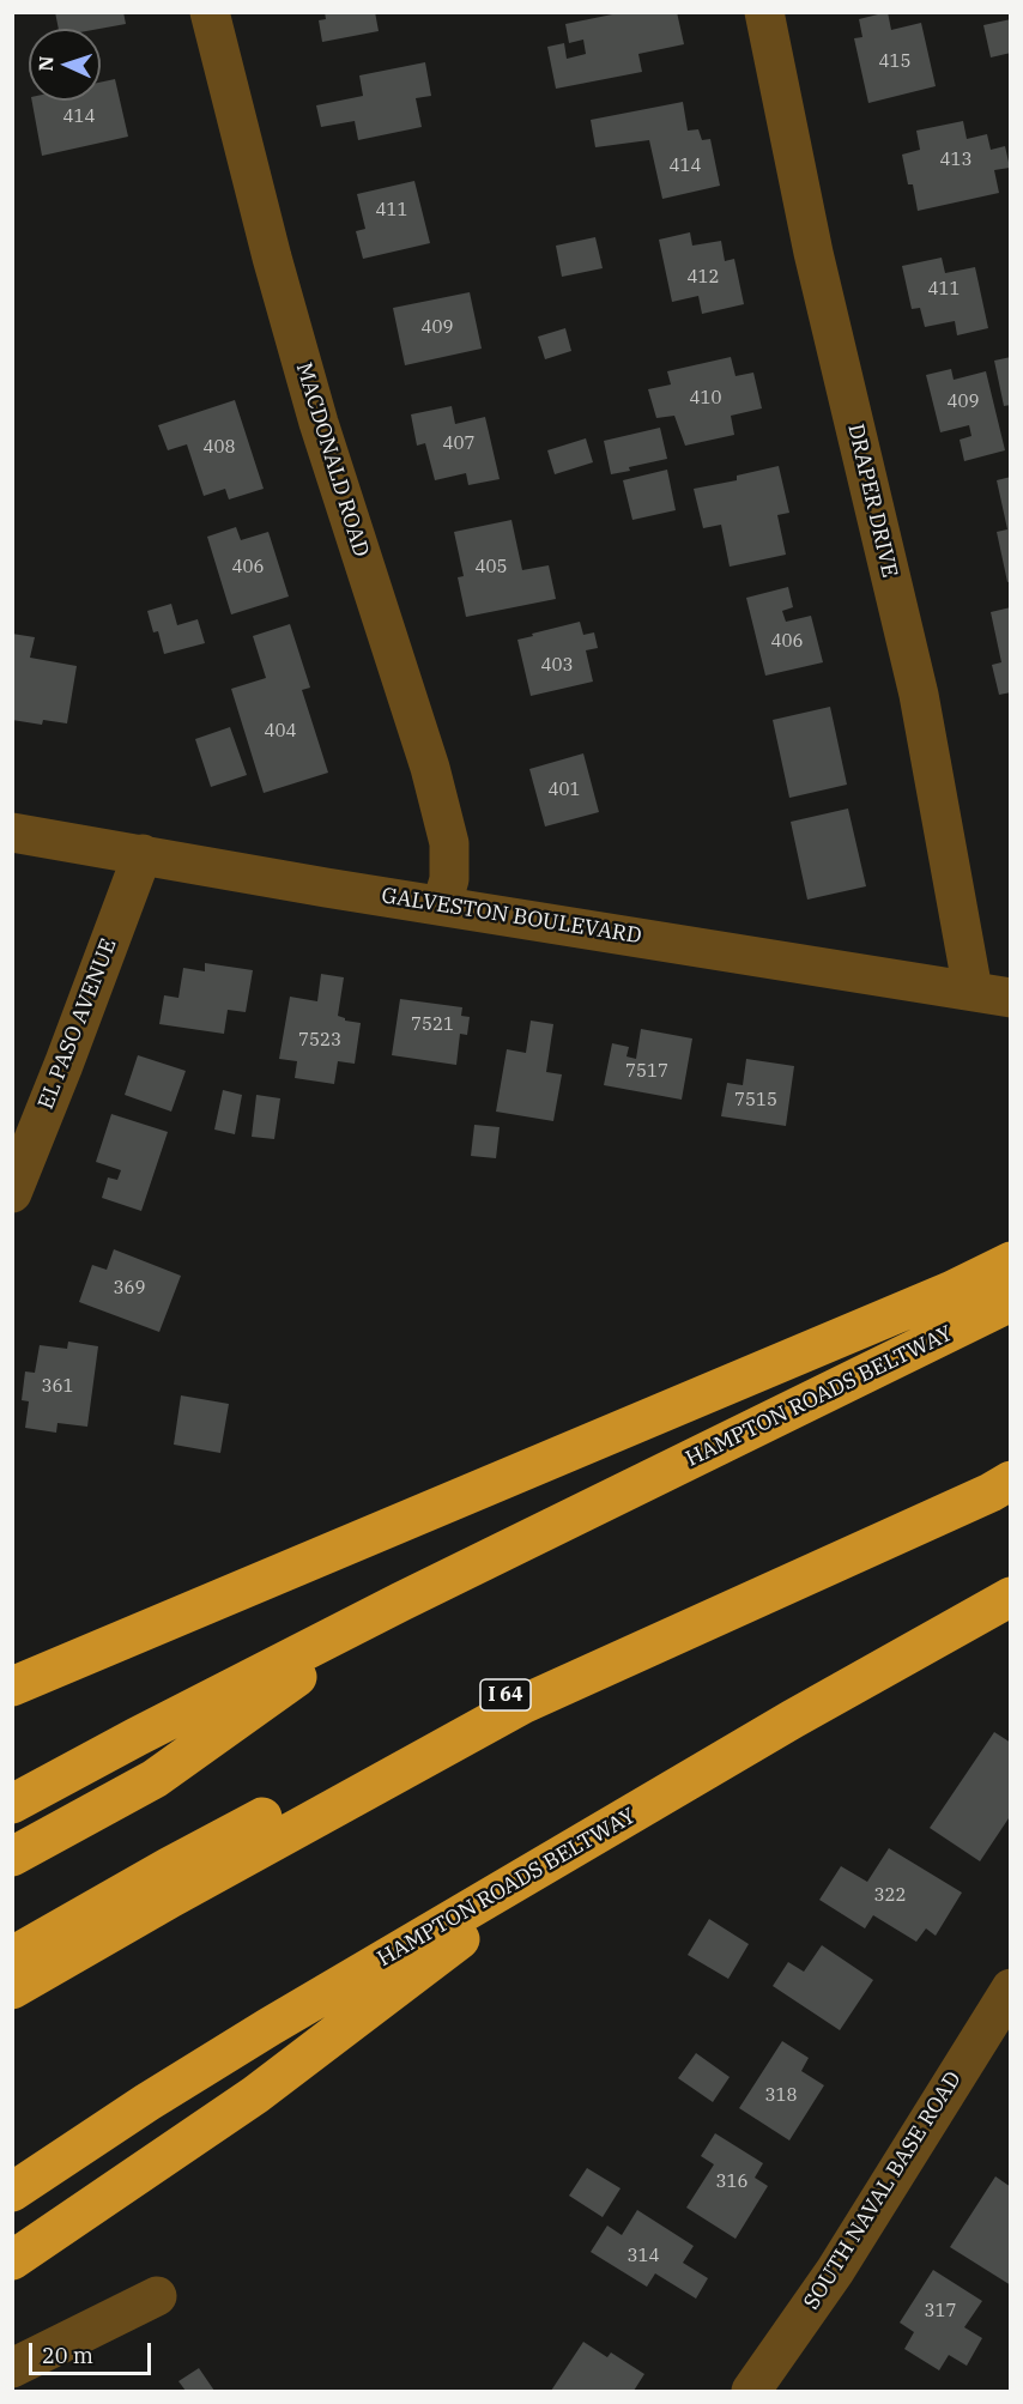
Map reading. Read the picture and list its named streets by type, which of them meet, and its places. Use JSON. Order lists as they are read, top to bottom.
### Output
{
  "streets": {
    "highway": ["HAMPTON ROADS BELTWAY", "I 64"],
    "street": [
      "MACDONALD ROAD",
      "DRAPER DRIVE",
      "GALVESTON BOULEVARD",
      "EL PASO AVENUE",
      "SOUTH NAVAL BASE ROAD"
    ]
  },
  "crossings": [
    ["MACDONALD ROAD", "GALVESTON BOULEVARD"],
    ["DRAPER DRIVE", "GALVESTON BOULEVARD"],
    ["GALVESTON BOULEVARD", "EL PASO AVENUE"]
  ],
  "house_numbers": [
    "415",
    "414",
    "413",
    "414",
    "411",
    "412",
    "411",
    "409",
    "410",
    "409",
    "407",
    "408",
    "406",
    "405",
    "406",
    "403",
    "404",
    "401",
    "7521",
    "7523",
    "7517",
    "7515",
    "369",
    "361",
    "322",
    "318",
    "316",
    "314",
    "317"
  ],
  "scale_bar": "20 m",
  "north": "left"
}
